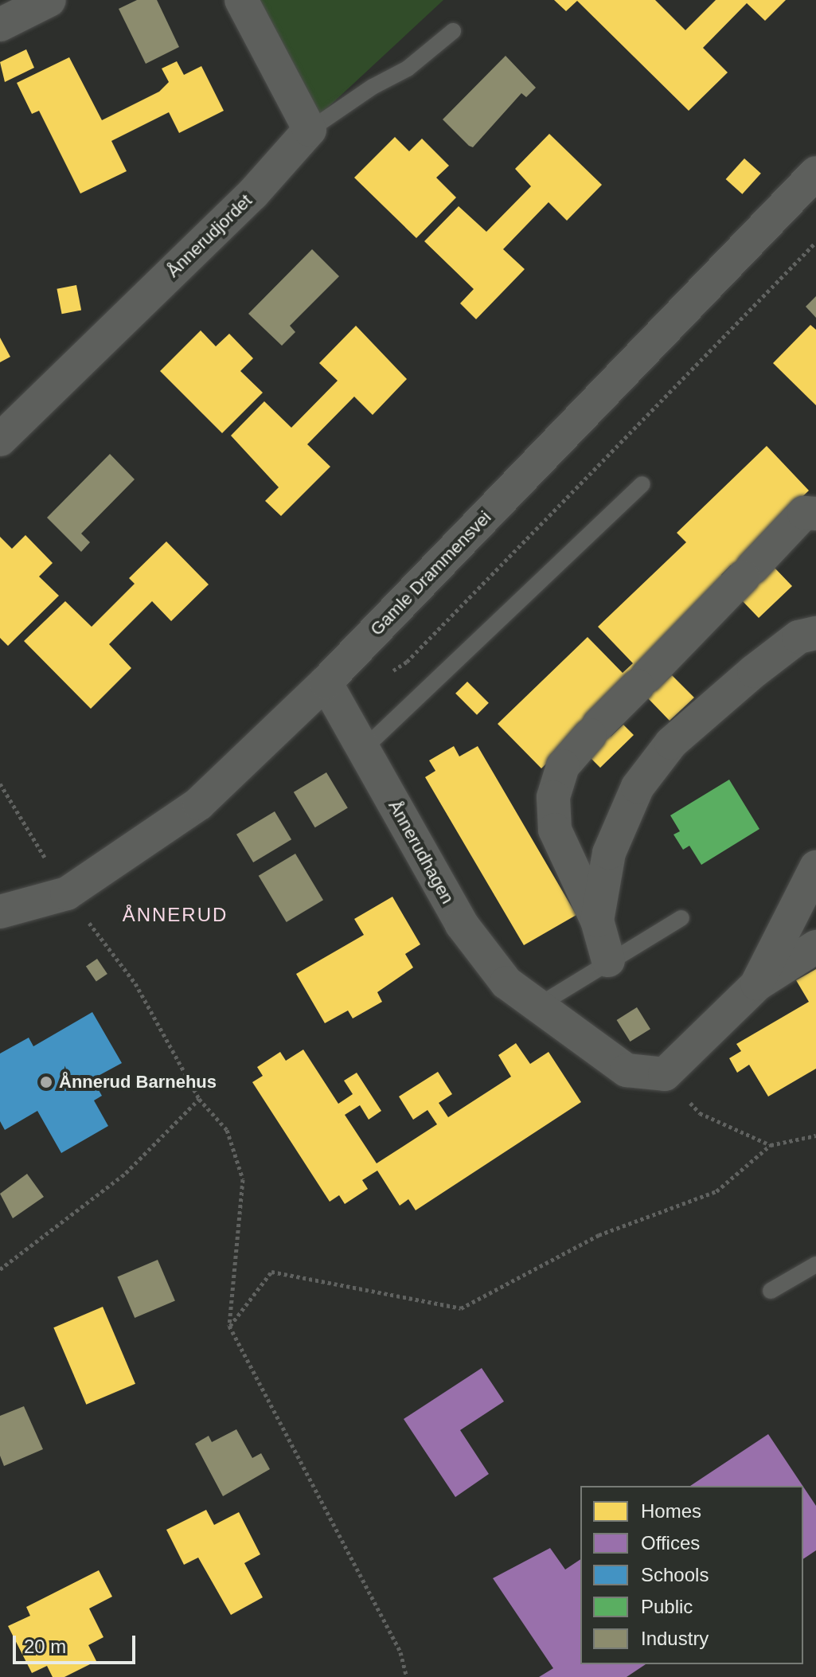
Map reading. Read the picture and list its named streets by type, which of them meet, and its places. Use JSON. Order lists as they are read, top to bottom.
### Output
{
  "streets": {
    "street": ["Ånnerudjordet", "Gamle Drammensvei", "Ånnerudhagen"]
  },
  "crossings": [
    ["Gamle Drammensvei", "Ånnerudhagen"]
  ],
  "districts": ["ÅNNERUD"],
  "places": ["Ånnerud Barnehus"],
  "legend": [
    "Homes",
    "Offices",
    "Schools",
    "Public",
    "Industry"
  ],
  "scale_bar": "20 m"
}
